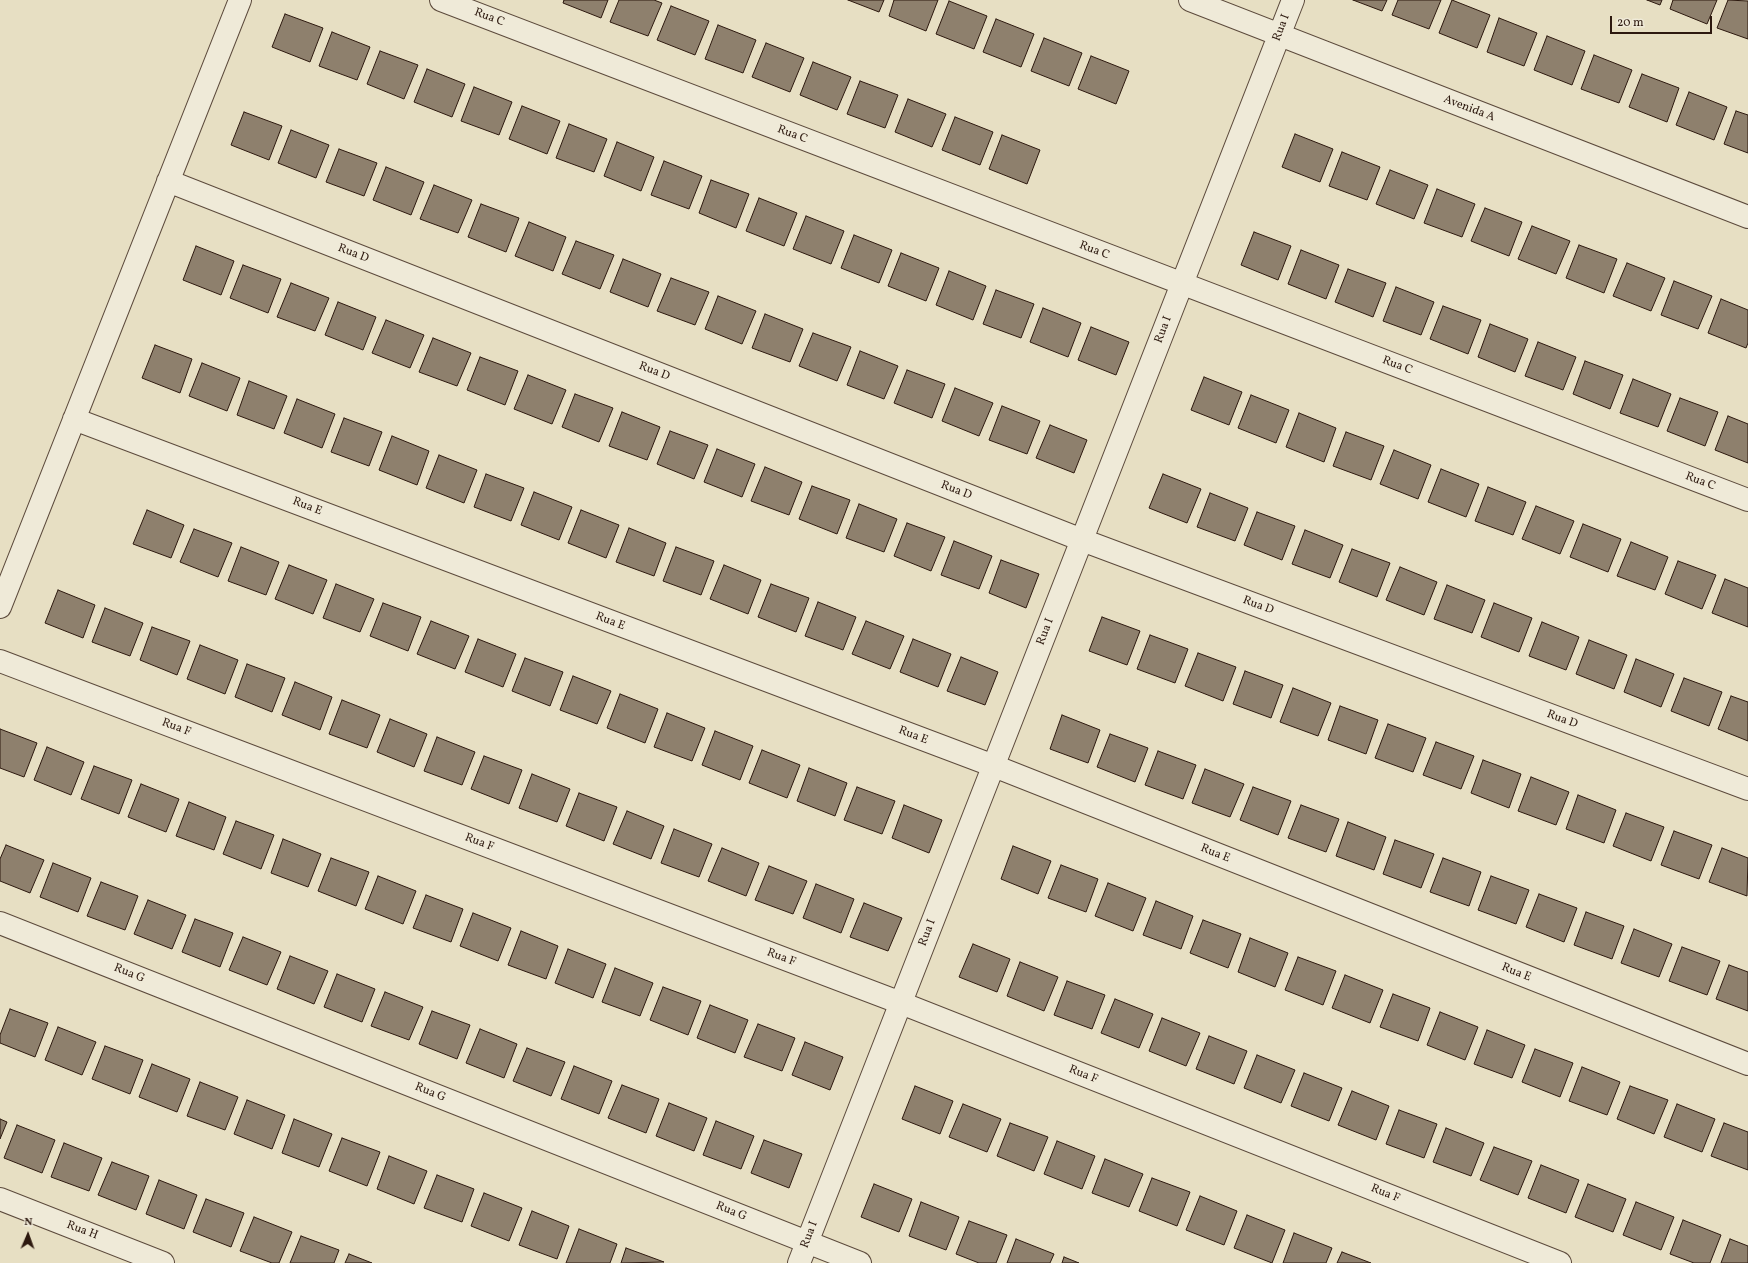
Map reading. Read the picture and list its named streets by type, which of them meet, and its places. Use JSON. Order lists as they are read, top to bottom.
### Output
{
  "streets": {
    "street": [
      "Rua C",
      "Rua I",
      "Avenida A",
      "Rua D",
      "Rua E",
      "Rua F",
      "Rua G",
      "Rua H"
    ]
  },
  "crossings": [
    ["Rua C", "Rua I"],
    ["Rua I", "Avenida A"],
    ["Rua I", "Rua D"],
    ["Rua I", "Rua E"],
    ["Rua I", "Rua F"],
    ["Rua I", "Rua G"]
  ],
  "scale_bar": "20 m",
  "north": "top"
}
